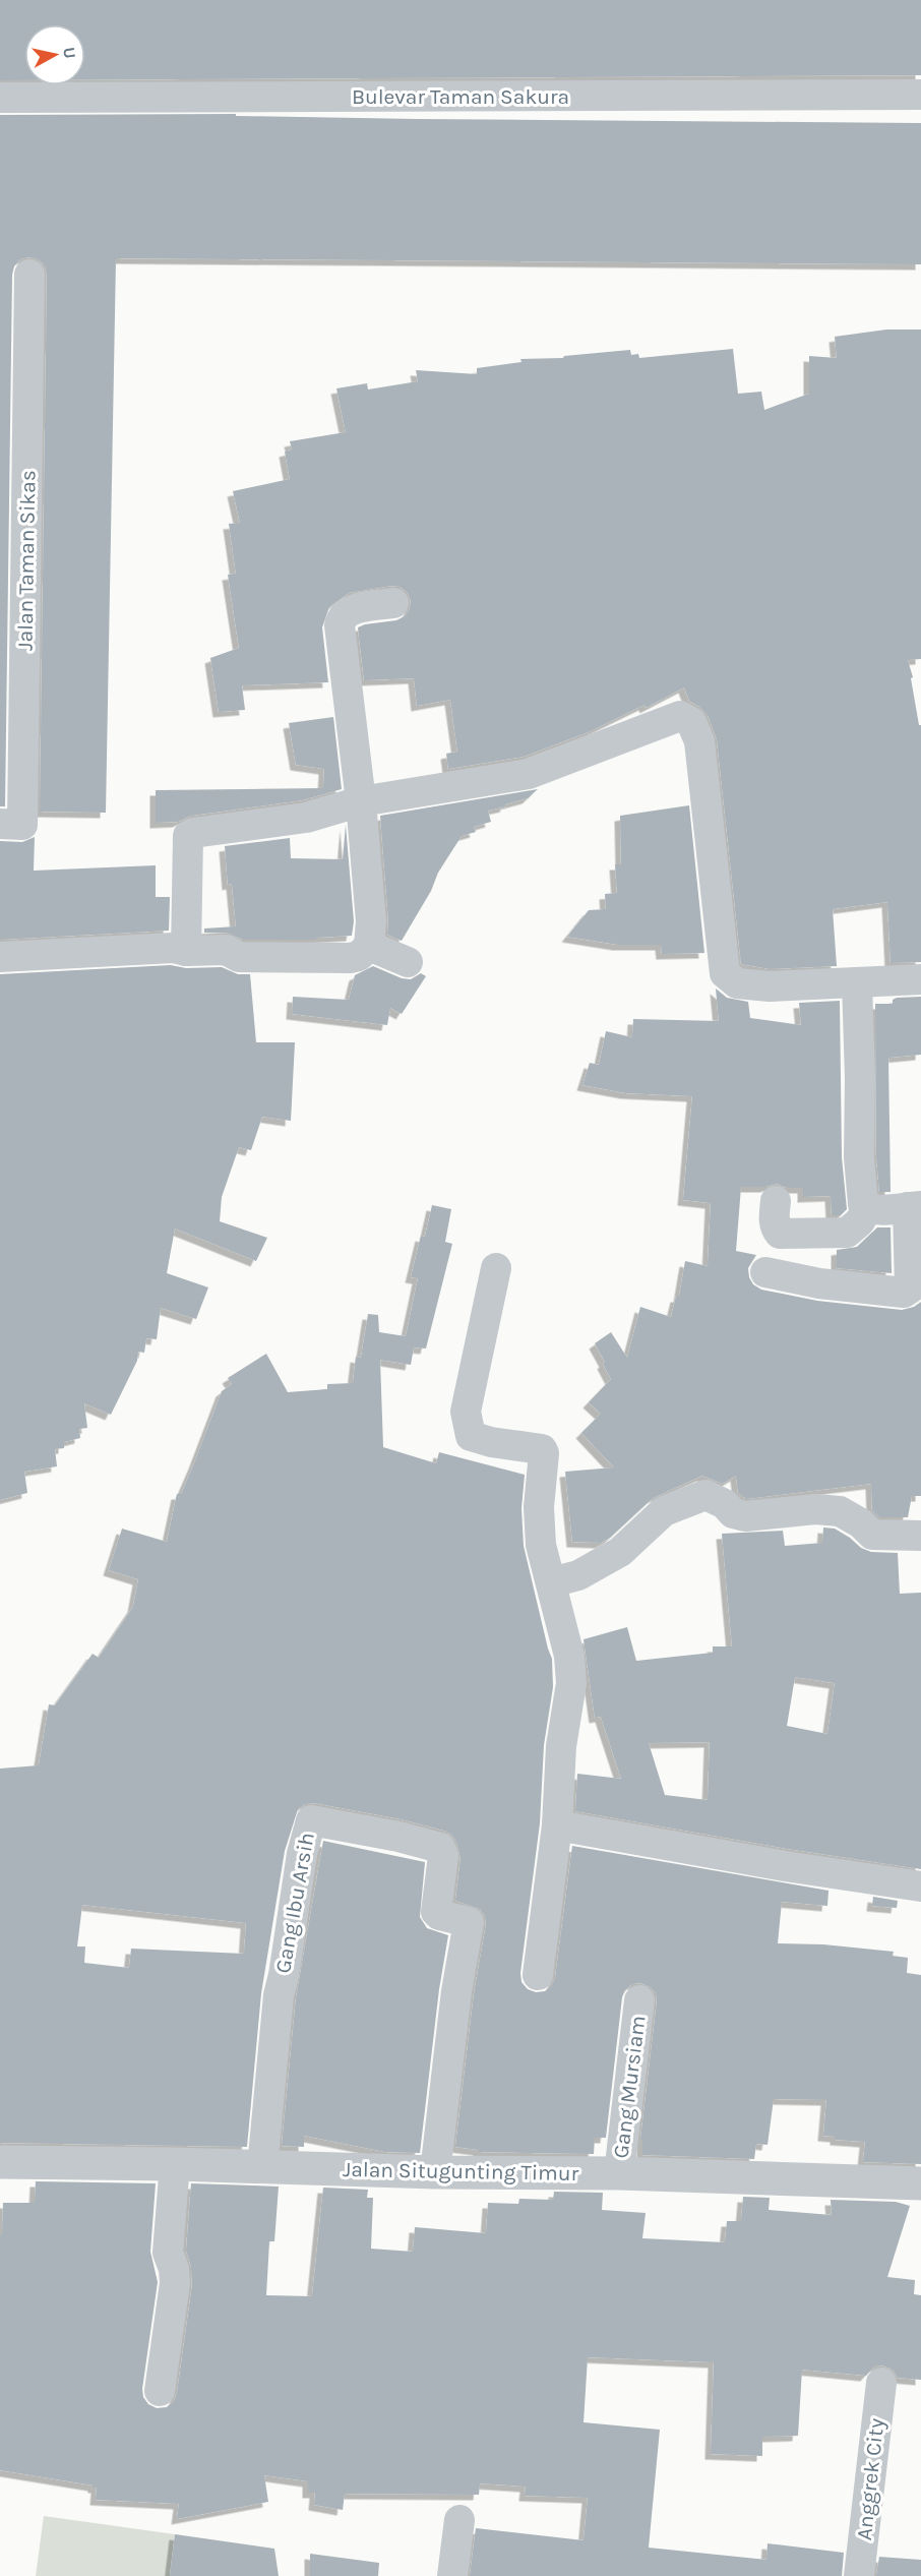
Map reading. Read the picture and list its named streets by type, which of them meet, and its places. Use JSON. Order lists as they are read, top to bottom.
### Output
{
  "streets": {
    "street": [
      "Bulevar Taman Sakura",
      "Jalan Taman Sikas",
      "Gang Ibu Arsih",
      "Gang Mursiam",
      "Jalan Situgunting Timur",
      "Anggrek City"
    ]
  },
  "crossings": [
    ["Gang Ibu Arsih", "Jalan Situgunting Timur"],
    ["Gang Mursiam", "Jalan Situgunting Timur"]
  ],
  "north": "right"
}
